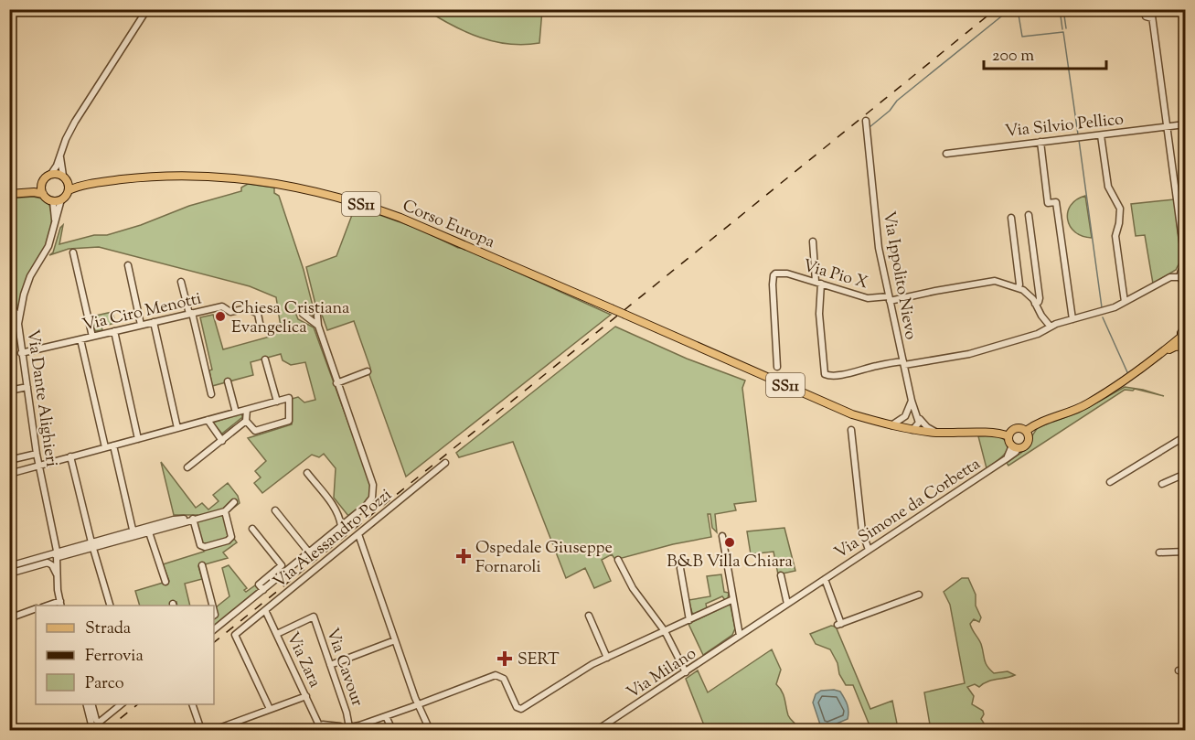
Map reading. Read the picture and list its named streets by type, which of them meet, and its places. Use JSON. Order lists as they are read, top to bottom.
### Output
{
  "streets": {
    "main road": ["SS11", "Corso Europa", "Via Simone da Corbetta"],
    "street": [
      "Via Silvio Pellico",
      "Via Pio X",
      "Via Ippolito Nievo",
      "Via Ciro Menotti",
      "Via Dante Alighieri",
      "Via Alessandro Pozzi",
      "Via Zara",
      "Via Cavour",
      "Via Milano"
    ]
  },
  "crossings": [
    ["Corso Europa", "Via Dante Alighieri"],
    ["Corso Europa", "Via Simone da Corbetta"],
    ["Via Pio X", "Via Ippolito Nievo"],
    ["Via Ippolito Nievo", "Via Simone da Corbetta"],
    ["Via Ciro Menotti", "Via Dante Alighieri"],
    ["Via Simone da Corbetta", "Via Milano"],
    ["Via Alessandro Pozzi", "Via Zara"],
    ["Via Zara", "Via Cavour"]
  ],
  "places": {
    "other": ["Chiesa Cristiana Evangelica", "B&B Villa Chiara"],
    "health": ["Ospedale Giuseppe Fornaroli", "SERT"]
  },
  "legend": ["Strada", "Ferrovia", "Parco"],
  "scale_bar": "200 m"
}
